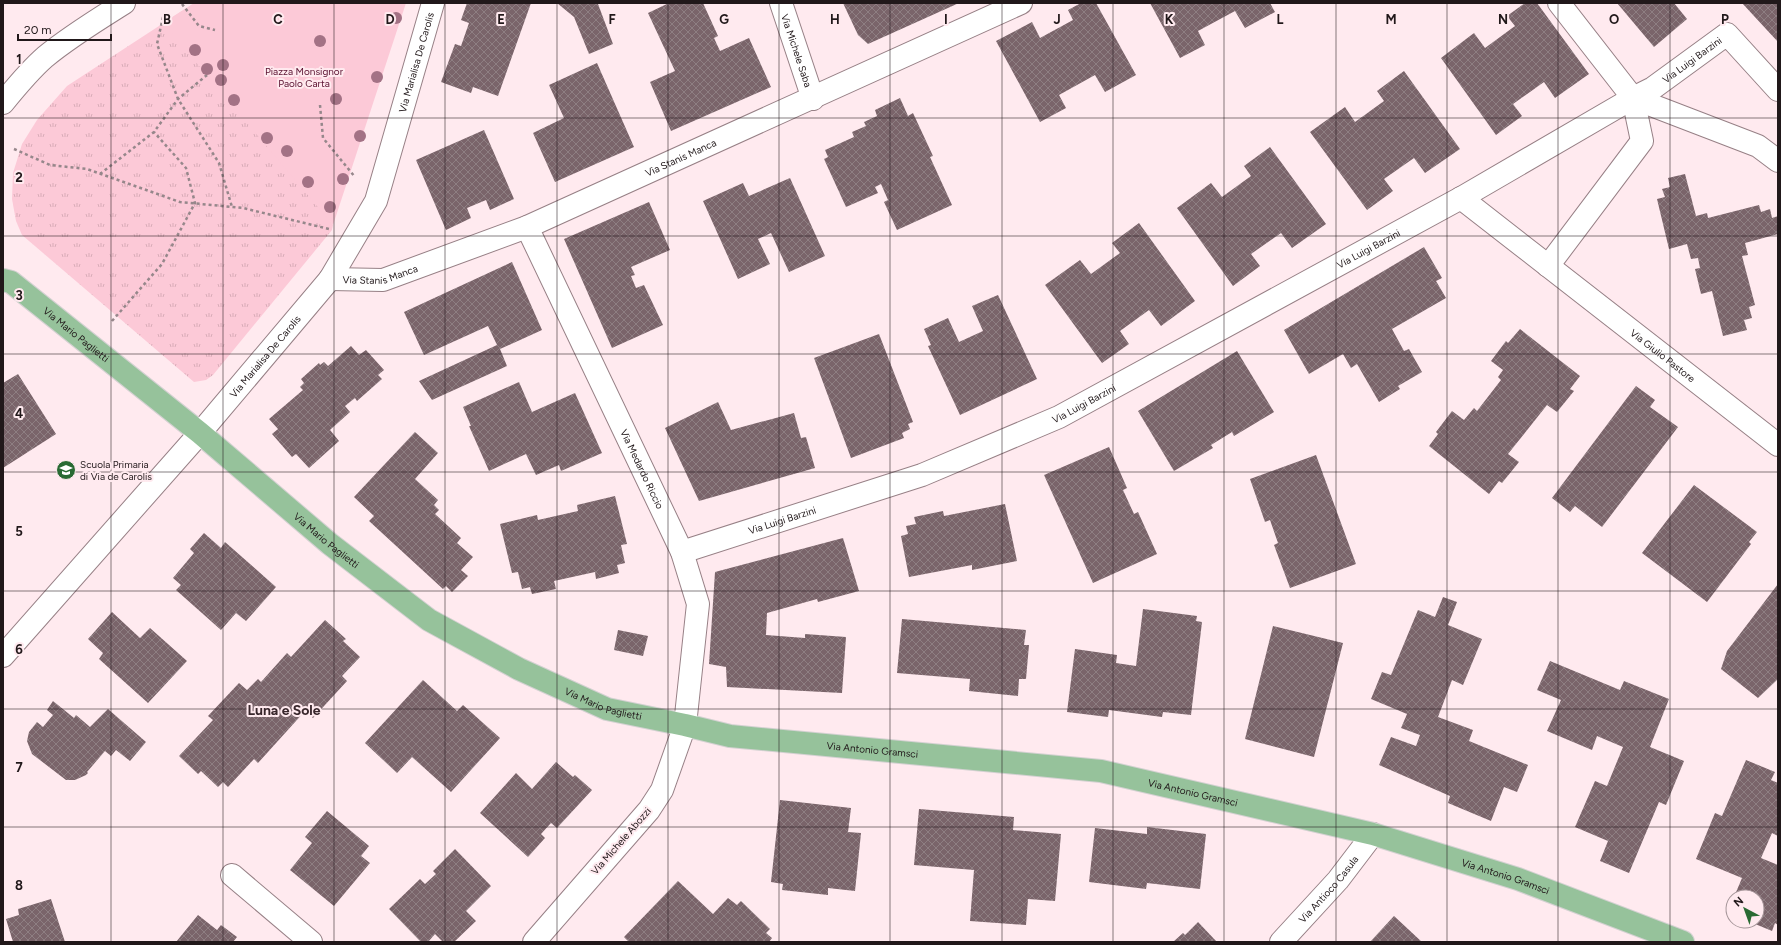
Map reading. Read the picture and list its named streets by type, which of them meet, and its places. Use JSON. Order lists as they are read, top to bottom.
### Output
{
  "streets": {
    "main road": ["Via Mario Paglietti", "Via Antonio Gramsci"],
    "street": [
      "Via Michele Saba",
      "Via Luigi Barzini",
      "Via Marialisa De Carolis",
      "Via Stanis Manca",
      "Via Giulio Pastore",
      "Via Medardo Riccio",
      "Via Michele Abozzi",
      "Via Antioco Casula"
    ]
  },
  "crossings": [
    ["Via Michele Saba", "Via Stanis Manca"],
    ["Via Luigi Barzini", "Via Medardo Riccio"],
    ["Via Marialisa De Carolis", "Via Stanis Manca"],
    ["Via Marialisa De Carolis", "Via Mario Paglietti"],
    ["Via Stanis Manca", "Via Medardo Riccio"],
    ["Via Mario Paglietti", "Via Medardo Riccio"],
    ["Via Mario Paglietti", "Via Antonio Gramsci"],
    ["Via Mario Paglietti", "Via Michele Abozzi"],
    ["Via Medardo Riccio", "Via Antonio Gramsci"],
    ["Via Medardo Riccio", "Via Michele Abozzi"],
    ["Via Antonio Gramsci", "Via Michele Abozzi"],
    ["Via Antonio Gramsci", "Via Antioco Casula"]
  ],
  "districts": ["Luna e Sole"],
  "parks": ["Piazza Monsignor Paolo Carta"],
  "places": {
    "school or university": ["Scuola Primaria di Via de Carolis"]
  },
  "scale_bar": "20 m",
  "north": "top left",
  "grid": {
    "columns": [
      "B",
      "C",
      "D",
      "E",
      "F",
      "G",
      "H",
      "I",
      "J",
      "K",
      "L",
      "M",
      "N",
      "O",
      "P"
    ],
    "rows": [
      "1",
      "2",
      "3",
      "4",
      "5",
      "6",
      "7",
      "8"
    ]
  }
}
